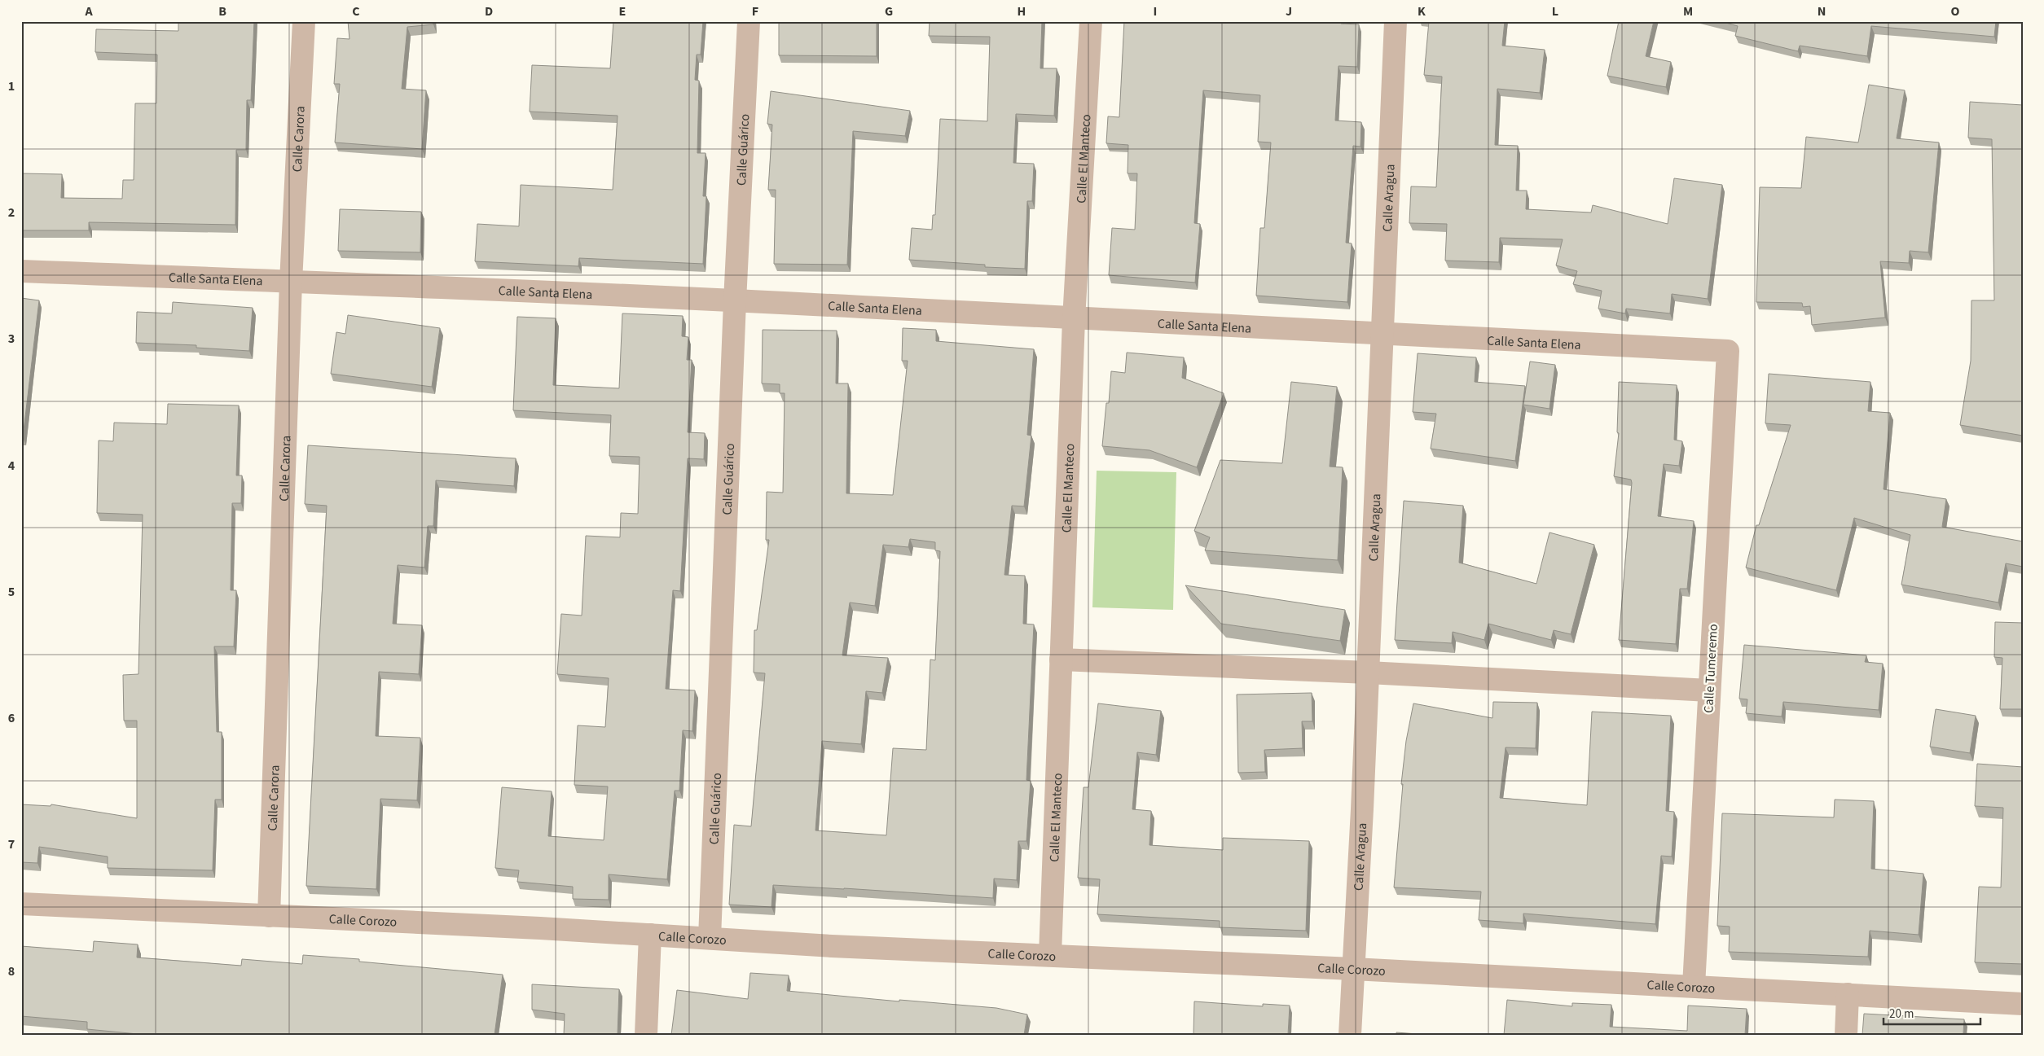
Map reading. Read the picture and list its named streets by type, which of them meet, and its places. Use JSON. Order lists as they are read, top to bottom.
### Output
{
  "streets": {
    "street": [
      "Calle Carora",
      "Calle Guárico",
      "Calle El Manteco",
      "Calle Aragua",
      "Calle Santa Elena",
      "Calle Tumeremo",
      "Calle Corozo"
    ]
  },
  "crossings": [
    ["Calle Carora", "Calle Santa Elena"],
    ["Calle Carora", "Calle Corozo"],
    ["Calle Guárico", "Calle Santa Elena"],
    ["Calle Guárico", "Calle Corozo"],
    ["Calle El Manteco", "Calle Santa Elena"],
    ["Calle El Manteco", "Calle Corozo"],
    ["Calle Aragua", "Calle Santa Elena"],
    ["Calle Aragua", "Calle Corozo"],
    ["Calle Santa Elena", "Calle Tumeremo"],
    ["Calle Tumeremo", "Calle Corozo"]
  ],
  "scale_bar": "20 m",
  "grid": {
    "columns": [
      "A",
      "B",
      "C",
      "D",
      "E",
      "F",
      "G",
      "H",
      "I",
      "J",
      "K",
      "L",
      "M",
      "N",
      "O"
    ],
    "rows": [
      "1",
      "2",
      "3",
      "4",
      "5",
      "6",
      "7",
      "8"
    ]
  }
}
